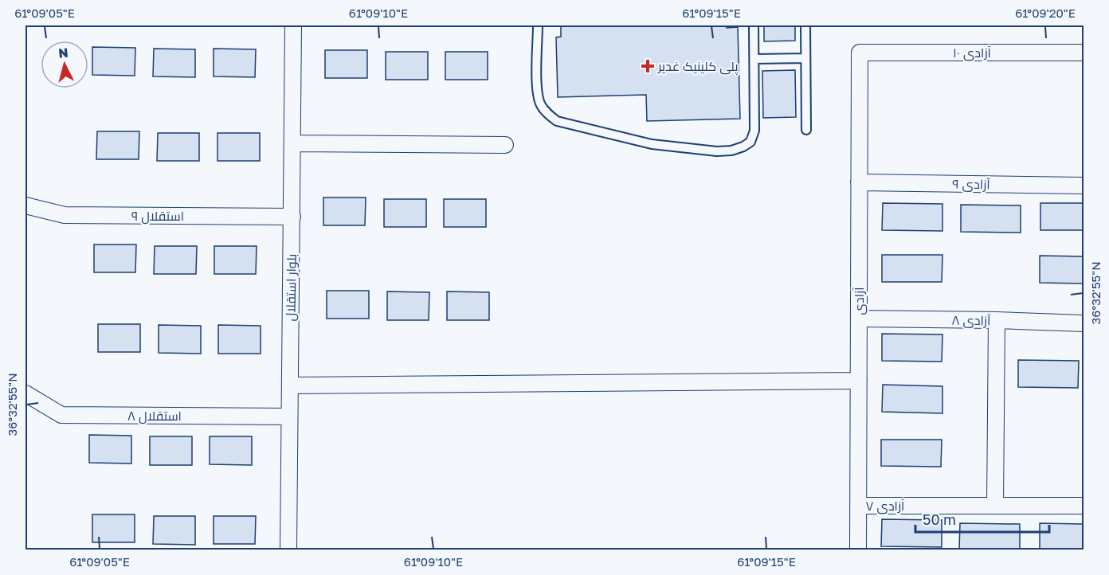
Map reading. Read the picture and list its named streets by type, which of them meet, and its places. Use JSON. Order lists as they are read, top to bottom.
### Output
{
  "streets": {
    "street": [
      "آزادی ۱۰",
      "آزادی ۹",
      "استقلال ۹",
      "بلوار استقلال",
      "آزادی",
      "آزادی ۸",
      "استقلال ۸",
      "آزادی ۷"
    ]
  },
  "crossings": [
    ["آزادی ۱۰", "آزادی"],
    ["آزادی ۹", "آزادی"],
    ["استقلال ۹", "بلوار استقلال"],
    ["بلوار استقلال", "استقلال ۸"],
    ["آزادی", "آزادی ۸"],
    ["آزادی", "آزادی ۷"]
  ],
  "places": {
    "health": ["پلی کلینیک غدیر"]
  },
  "scale_bar": "50 m",
  "north": "top",
  "coordinates": [
    "61°09'05\"E",
    "61°09'10\"E",
    "61°09'15\"E",
    "61°09'20\"E",
    "36°32'55\"N"
  ]
}
